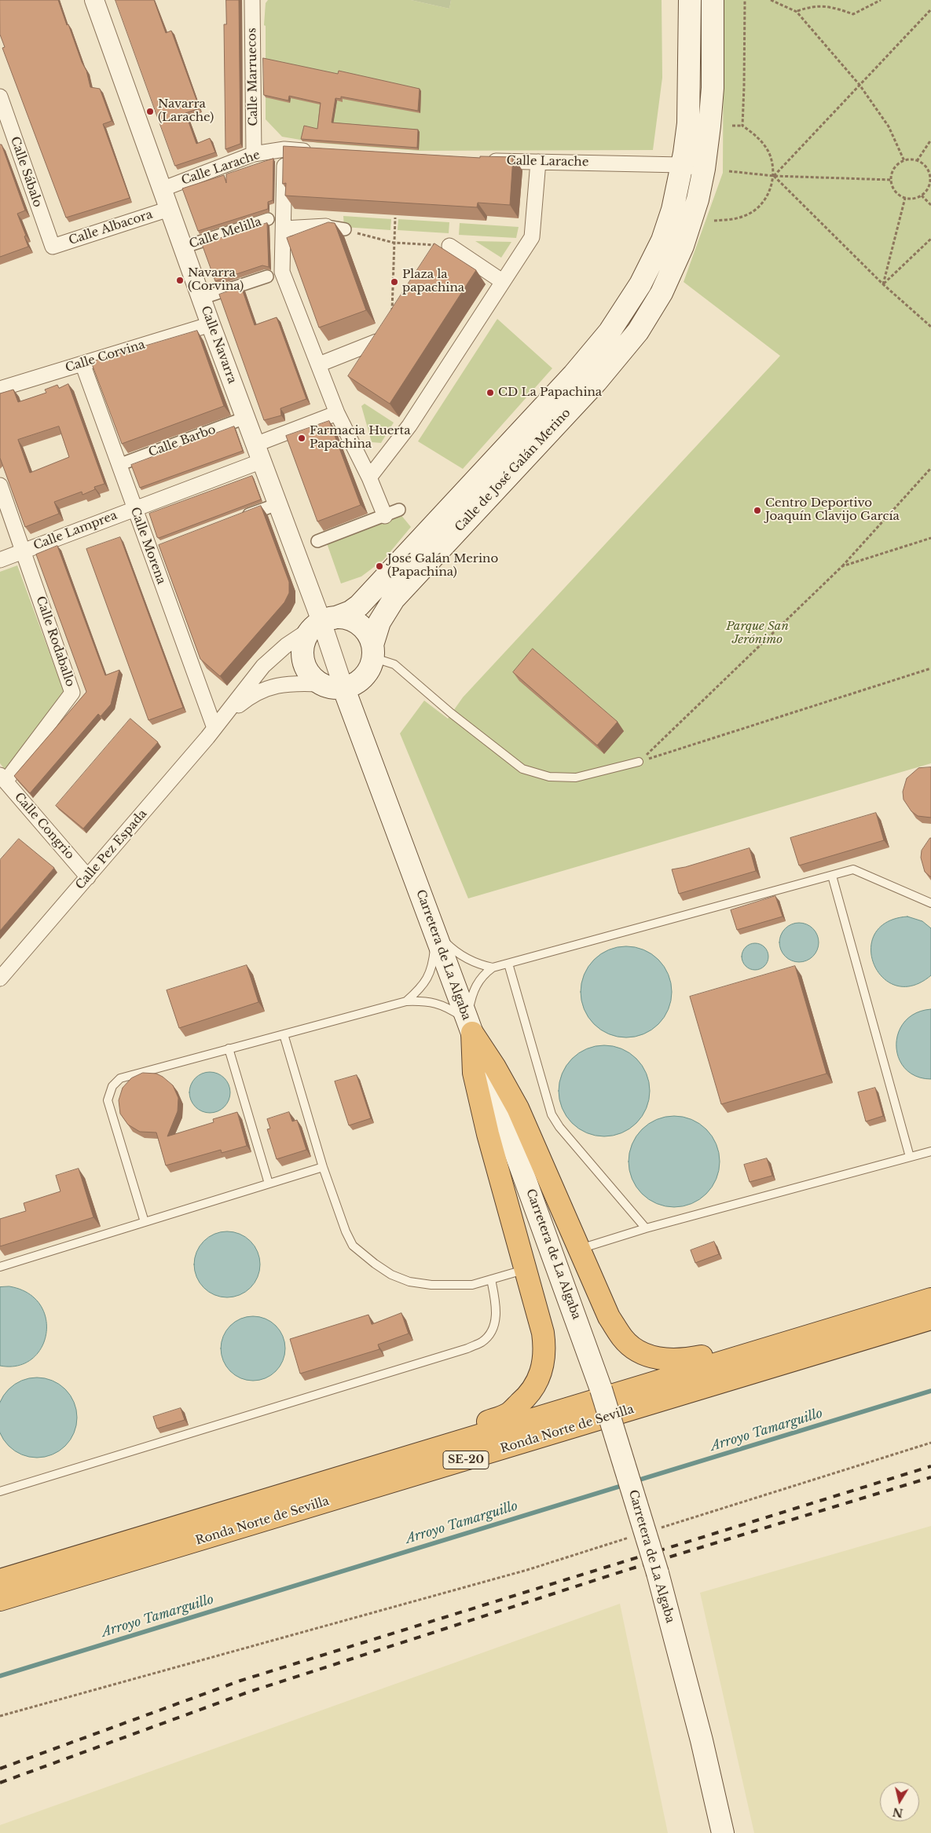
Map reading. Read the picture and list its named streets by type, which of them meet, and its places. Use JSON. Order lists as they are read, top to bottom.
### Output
{
  "streets": {
    "highway": ["Ronda Norte de Sevilla", "SE-20"],
    "main road": ["Calle de José Galán Merino", "Carretera de La Algaba"],
    "street": [
      "Calle Marruecos",
      "Calle Larache",
      "Calle Sábalo",
      "Calle Albacora",
      "Calle Melilla",
      "Calle Navarra",
      "Calle Corvina",
      "Calle Barbo",
      "Calle Lamprea",
      "Calle Morena",
      "Calle Rodaballo",
      "Calle Congrio",
      "Calle Pez Espada"
    ]
  },
  "crossings": [
    ["Calle Marruecos", "Calle Larache"],
    ["Calle Larache", "Calle Navarra"],
    ["Calle Larache", "Calle de José Galán Merino"],
    ["Calle Sábalo", "Calle Albacora"],
    ["Calle Albacora", "Calle Navarra"],
    ["Calle Melilla", "Calle Navarra"],
    ["Calle Navarra", "Calle Corvina"],
    ["Calle Navarra", "Calle Barbo"],
    ["Calle Navarra", "Calle de José Galán Merino"],
    ["Calle Navarra", "Calle Lamprea"],
    ["Calle Navarra", "Calle Pez Espada"],
    ["Calle Navarra", "Carretera de La Algaba"],
    ["Calle Corvina", "Calle Morena"],
    ["Calle Barbo", "Calle Morena"],
    ["Calle de José Galán Merino", "Calle Pez Espada"],
    ["Calle de José Galán Merino", "Carretera de La Algaba"],
    ["Calle Lamprea", "Calle Morena"],
    ["Calle Lamprea", "Calle Rodaballo"],
    ["Calle Morena", "Calle Pez Espada"],
    ["Calle Rodaballo", "Calle Congrio"],
    ["Calle Congrio", "Calle Pez Espada"]
  ],
  "water": ["Arroyo Tamarguillo"],
  "parks": ["Parque San Jerónimo"],
  "places": [
    "Navarra (Larache)",
    "Navarra (Corvina)",
    "Plaza la papachina",
    "CD La Papachina",
    "Farmacia Huerta Papachina",
    "Centro Deportivo Joaquín Clavijo García",
    "José Galán Merino (Papachina)"
  ],
  "north": "bottom"
}
